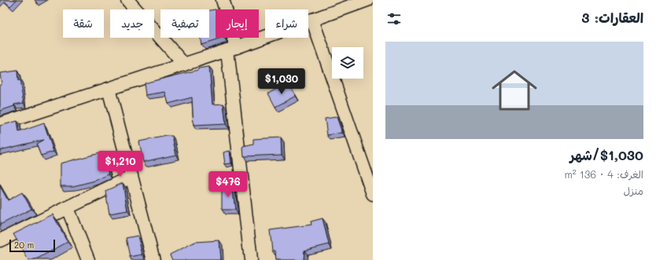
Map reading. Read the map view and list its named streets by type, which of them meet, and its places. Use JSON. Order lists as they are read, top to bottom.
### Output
{
  "scale_bar": "20 m",
  "page": {
    "heading": "العقارات: 3",
    "chip": [
      "شراء",
      "إيجار",
      "تصفية",
      "جديد",
      "شقة"
    ],
    "list": [
      {
        "name": "$1,030/شهر",
        "note": "الغرف: 4 · 136 m² · منزل"
      }
    ],
    "price": ["$1,030", "$1,210", "$476"],
    "scale": "20 m"
  }
}
